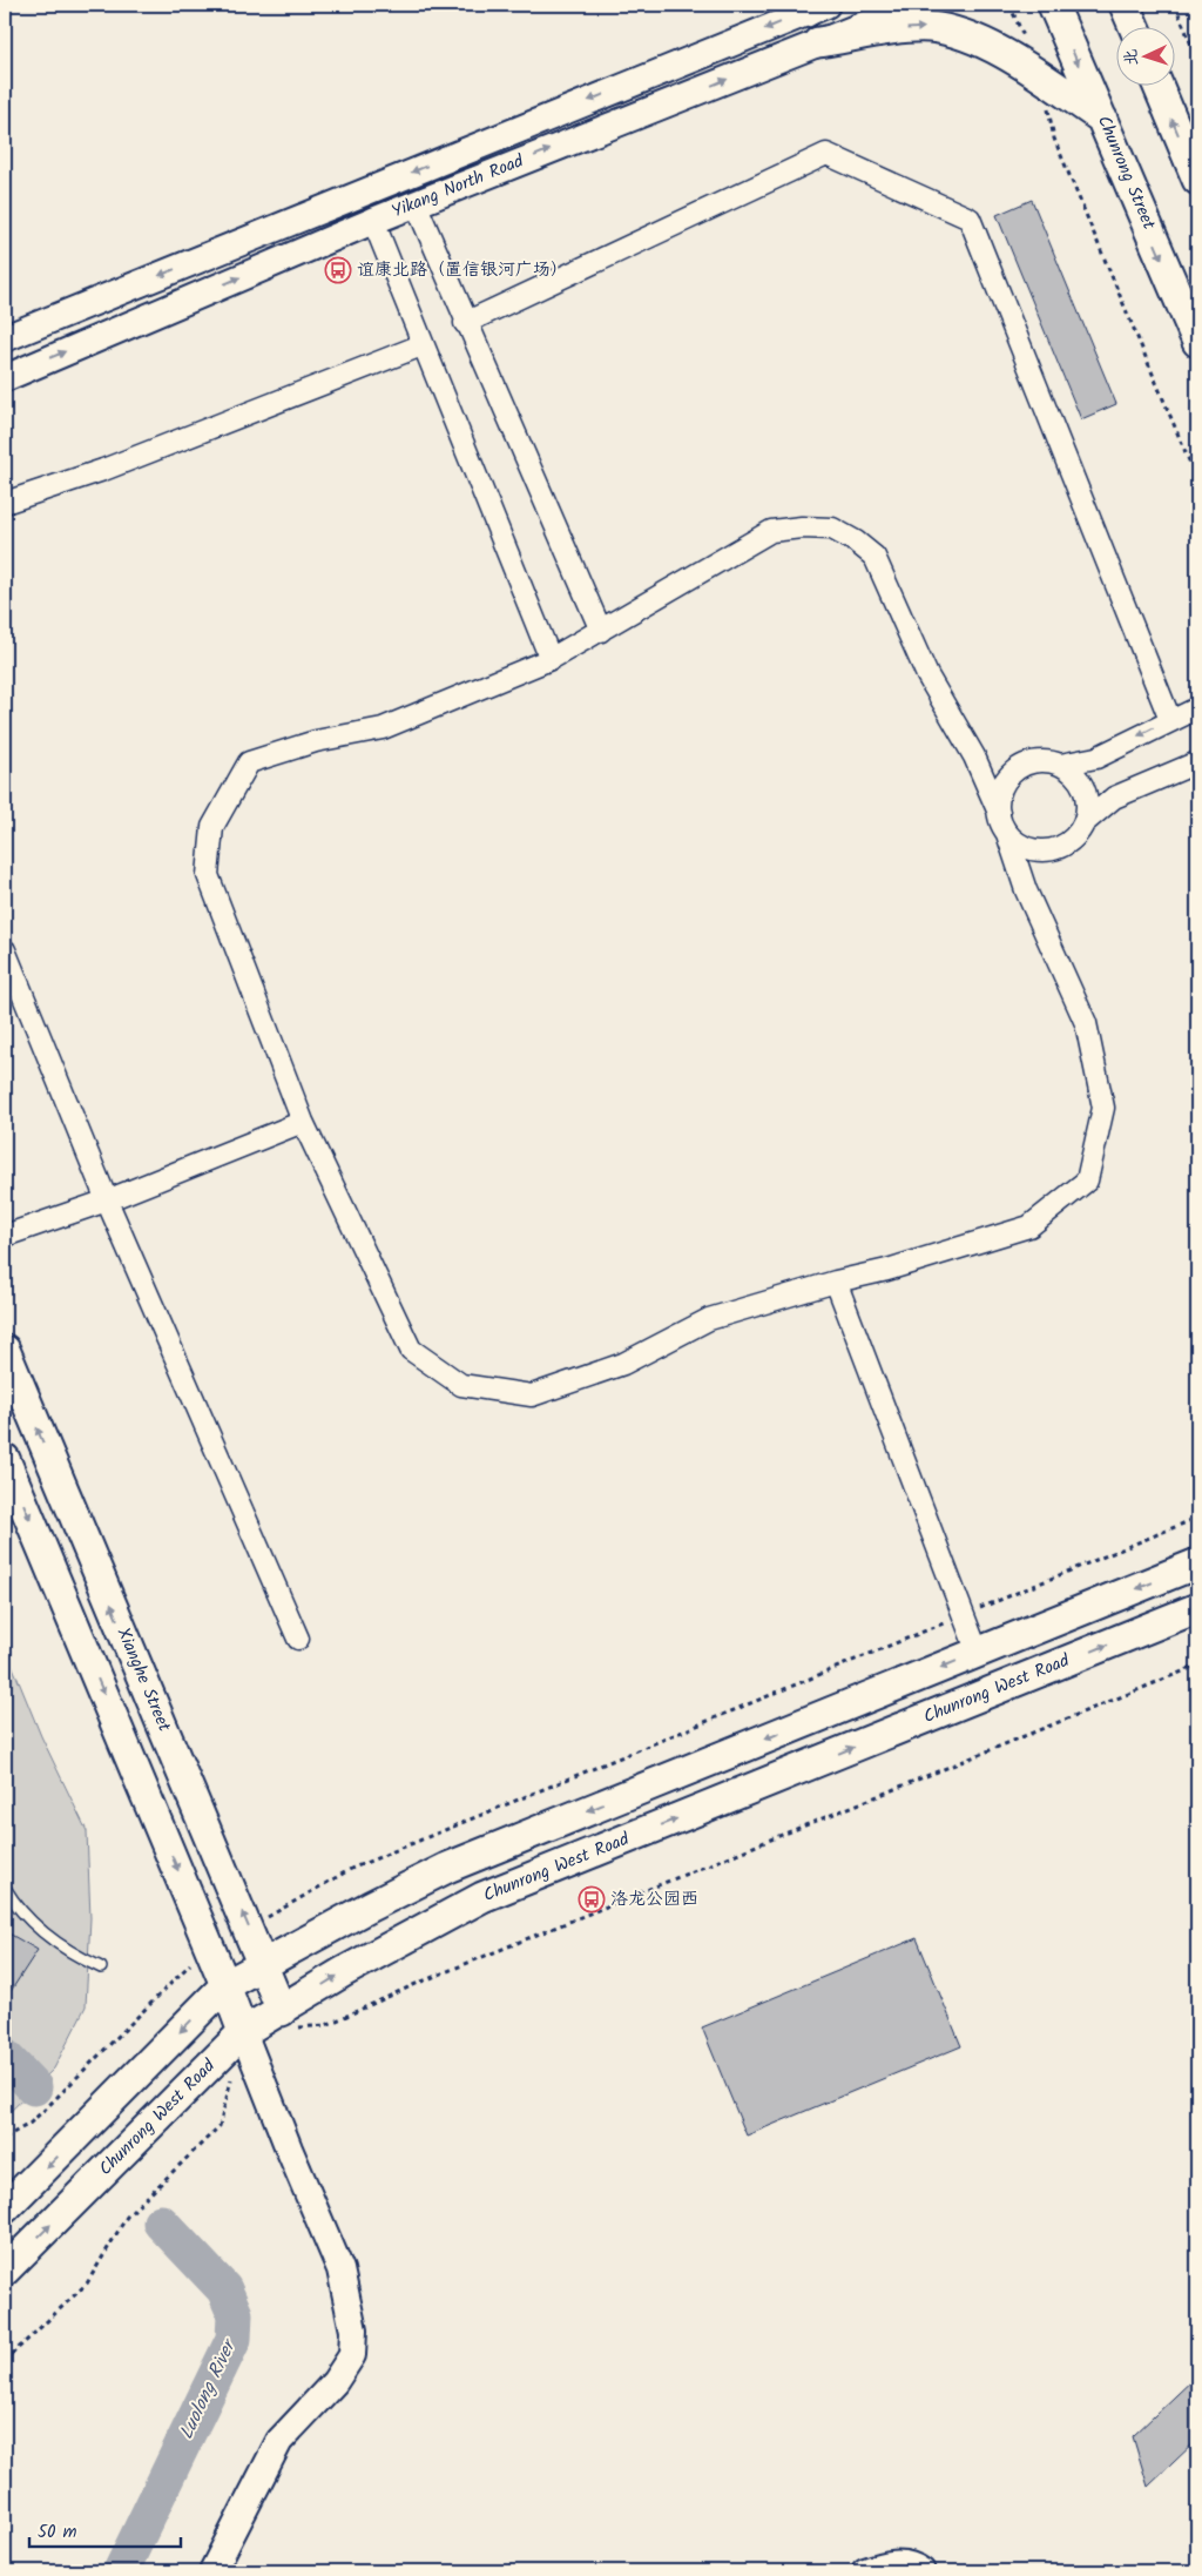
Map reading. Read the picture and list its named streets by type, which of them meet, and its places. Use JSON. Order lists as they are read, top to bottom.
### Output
{
  "streets": {
    "main road": ["Chunrong Street", "Xianghe Street", "Chunrong West Road"],
    "street": ["Yikang North Road"]
  },
  "crossings": [
    ["Xianghe Street", "Chunrong West Road"]
  ],
  "water": ["Luolong River"],
  "places": {
    "bus stop": ["谊康北路（置信银河广场）", "洛龙公园西"]
  },
  "scale_bar": "50 m",
  "north": "left"
}
